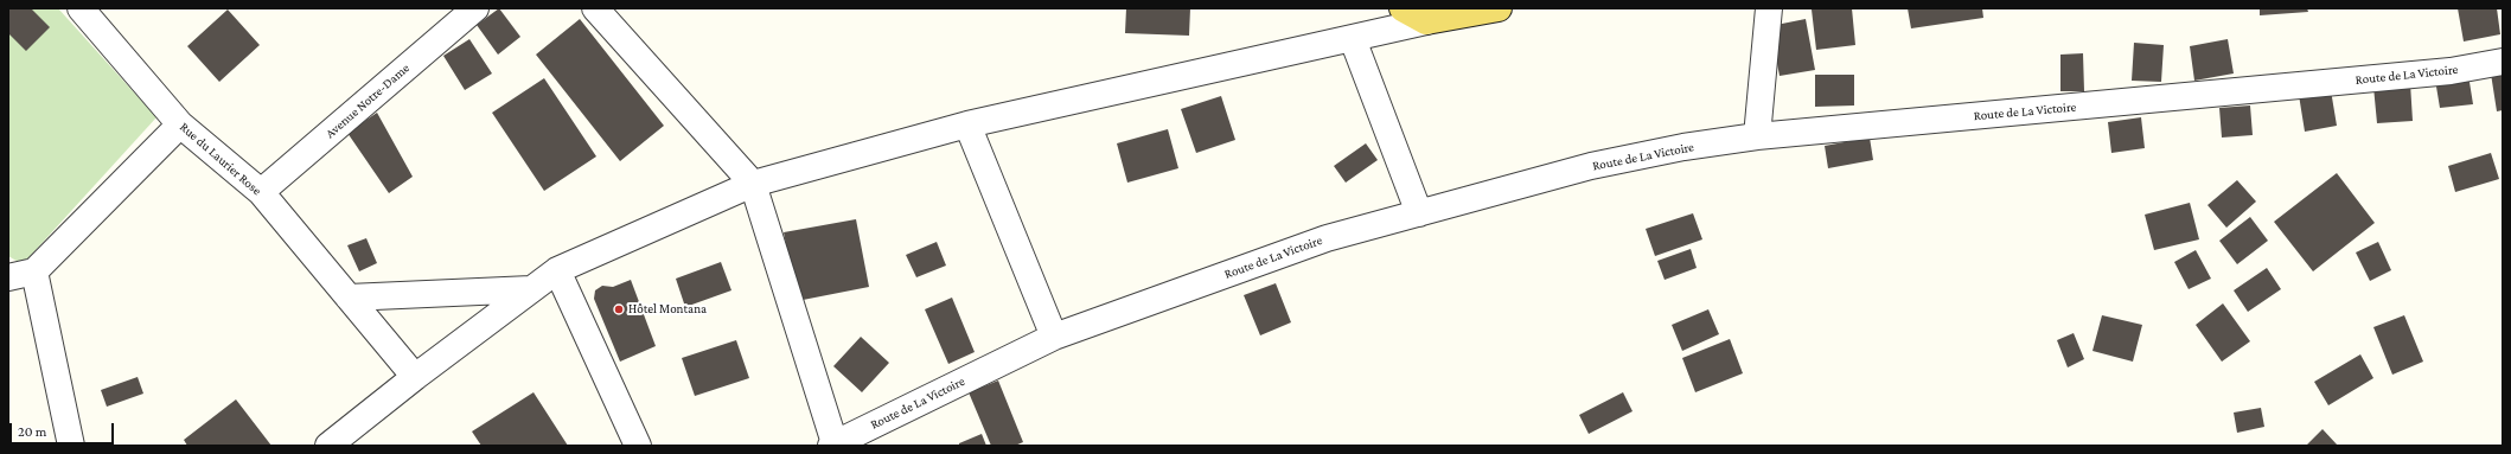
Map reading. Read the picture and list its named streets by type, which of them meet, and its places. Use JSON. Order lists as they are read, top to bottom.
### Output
{
  "streets": {
    "street": ["Route de La Victoire", "Avenue Notre-Dame", "Rue du Laurier Rose"]
  },
  "crossings": [
    ["Avenue Notre-Dame", "Rue du Laurier Rose"]
  ],
  "places": ["Hôtel Montana"],
  "scale_bar": "20 m"
}
